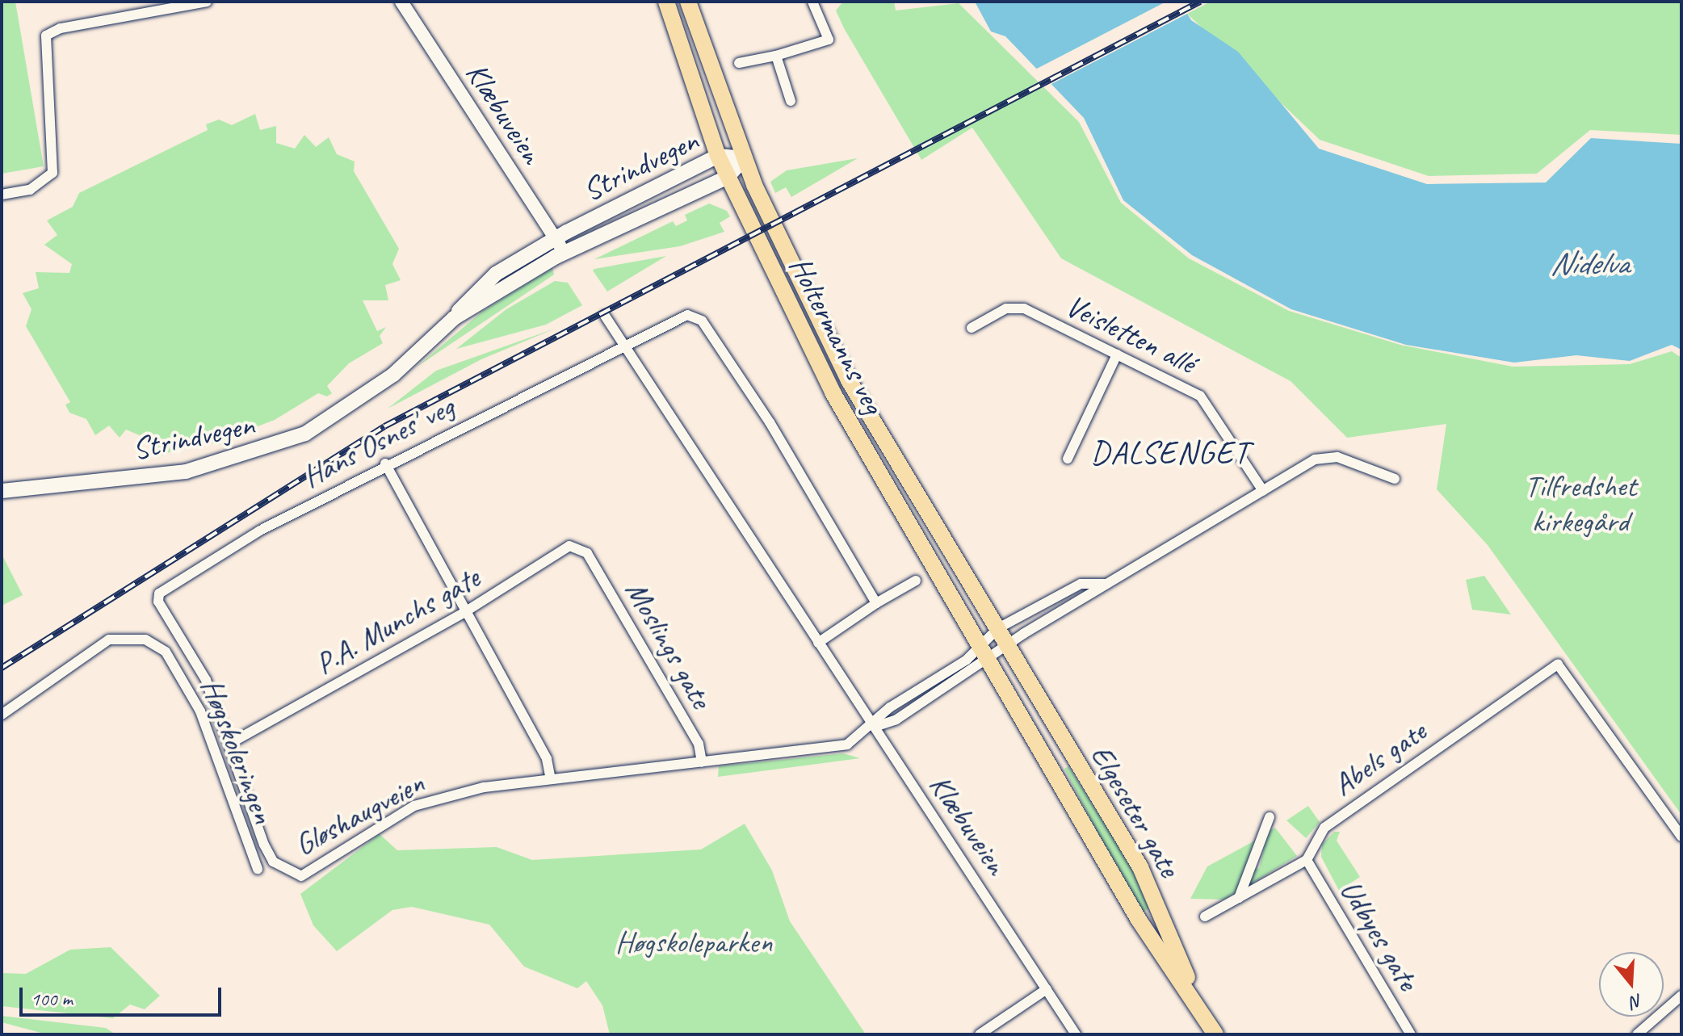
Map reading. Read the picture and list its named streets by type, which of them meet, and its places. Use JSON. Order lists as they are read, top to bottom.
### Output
{
  "streets": {
    "main road": ["Strindvegen", "Holtermanns veg", "Elgeseter gate"],
    "street": [
      "Klæbuveien",
      "Veisletten allé",
      "Hans Osnes' veg",
      "P.A. Munchs gate",
      "Moslings gate",
      "Høgskoleringen",
      "Abels gate",
      "Gløshaugveien",
      "Udbyes gate"
    ]
  },
  "crossings": [
    ["Klæbuveien", "Strindvegen"],
    ["Klæbuveien", "Hans Osnes' veg"],
    ["Klæbuveien", "Gløshaugveien"],
    ["Strindvegen", "Holtermanns veg"],
    ["Veisletten allé", "Gløshaugveien"],
    ["Holtermanns veg", "Elgeseter gate"],
    ["Holtermanns veg", "Gløshaugveien"],
    ["Hans Osnes' veg", "Gløshaugveien"],
    ["P.A. Munchs gate", "Moslings gate"],
    ["P.A. Munchs gate", "Gløshaugveien"],
    ["Moslings gate", "Gløshaugveien"],
    ["Abels gate", "Udbyes gate"],
    ["Elgeseter gate", "Gløshaugveien"]
  ],
  "districts": ["DALSENGET"],
  "water": ["Nidelva"],
  "parks": ["Tilfredshet kirkegård", "Høgskoleparken"],
  "scale_bar": "100 m",
  "north": "bottom"
}
